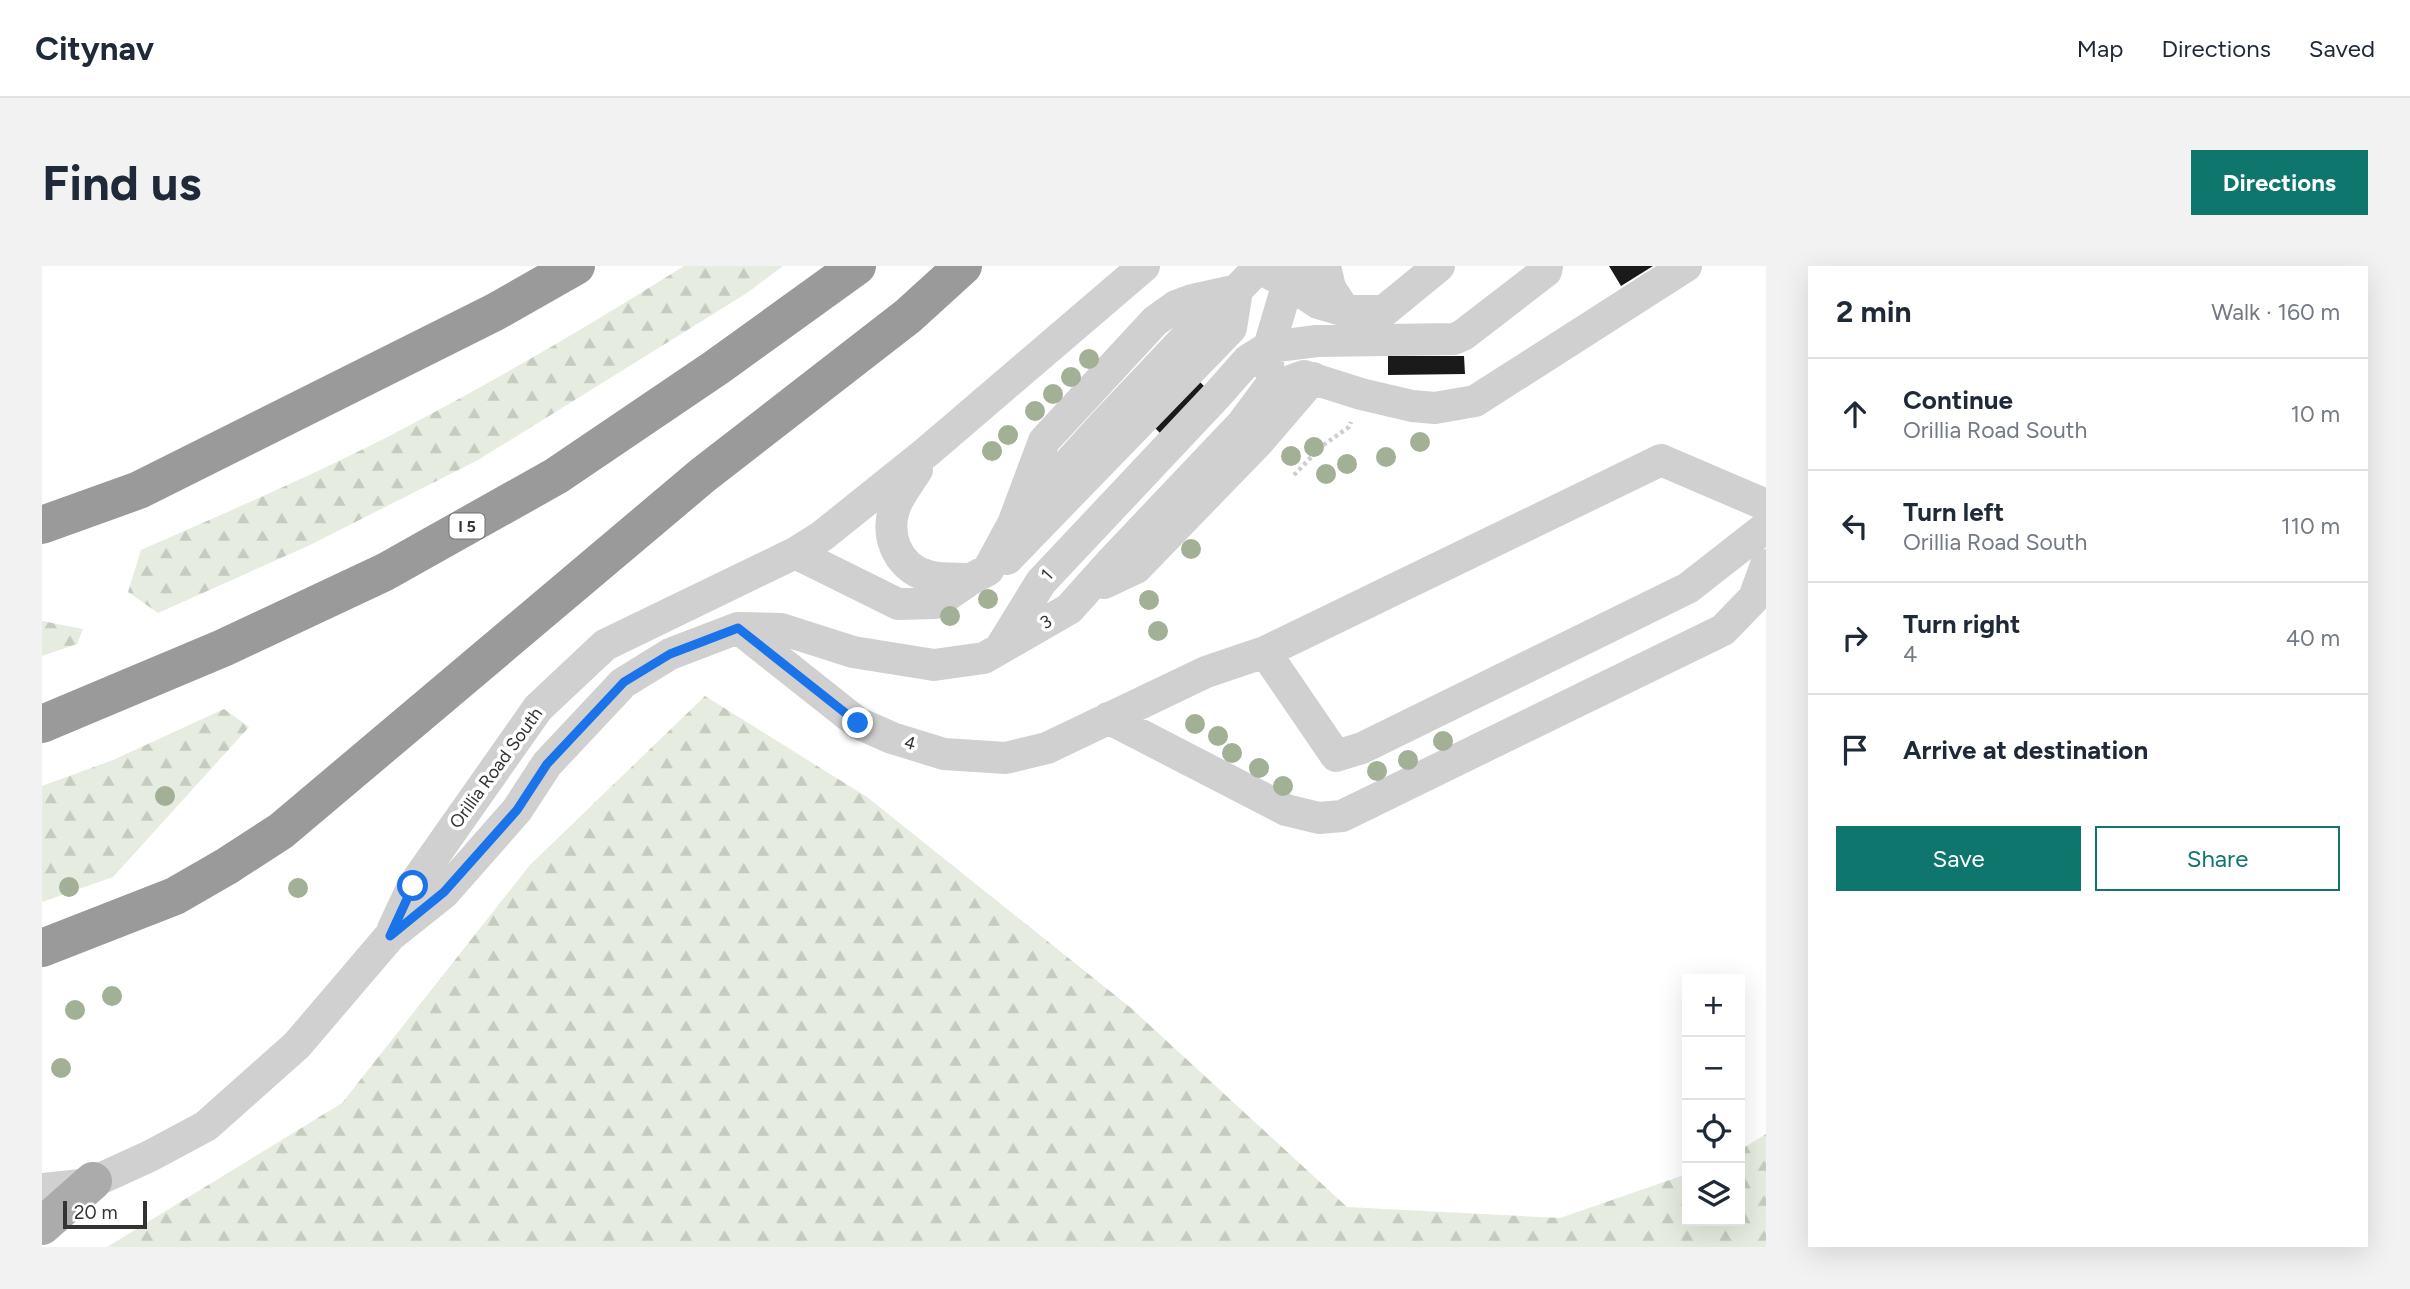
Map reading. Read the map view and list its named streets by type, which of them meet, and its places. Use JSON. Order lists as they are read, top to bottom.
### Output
{
  "streets": {
    "highway": ["I 5"],
    "street": [
      "1",
      "3",
      "4",
      "Orillia Road South"
    ]
  },
  "crossings": [
    ["1", "3"],
    ["3", "4"],
    ["3", "Orillia Road South"],
    ["4", "Orillia Road South"]
  ],
  "scale_bar": "20 m",
  "page": {
    "header": "Citynav",
    "nav": ["Map", "Directions", "Saved"],
    "buttons": [
      "Directions",
      ["Save", "Share"]
    ],
    "title": "Find us",
    "heading": ["2 min", "Walk · 160 m"],
    "list": [
      ["Continue", "Orillia Road South", "10 m"],
      ["Turn left", "Orillia Road South", "110 m"],
      ["Turn right", "4", "40 m"],
      "Arrive at destination"
    ],
    "map_buttons": ["+", "−"],
    "scale": "20 m"
  }
}
